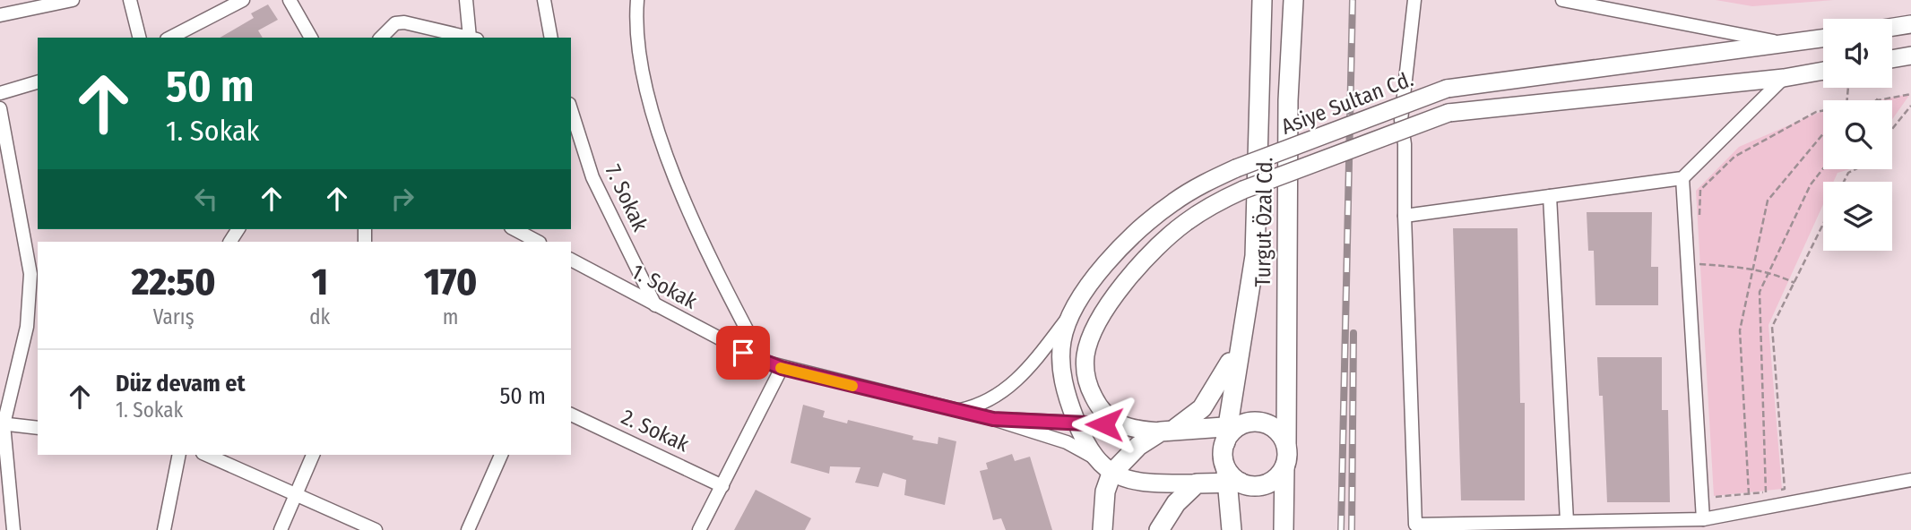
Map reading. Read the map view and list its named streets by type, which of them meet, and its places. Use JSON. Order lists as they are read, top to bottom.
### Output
{
  "streets": {
    "main road": ["Asiye Sultan Cd.", "Turgut Özal Cd."],
    "street": ["7. Sokak", "1. Sokak", "2. Sokak"]
  },
  "crossings": [
    ["7. Sokak", "1. Sokak"]
  ],
  "page": {
    "turn": ["50 m", "1. Sokak"],
    "eta": [
      "22:50",
      "Varış",
      "1",
      "dk",
      "170",
      "m"
    ],
    "list": [
      {
        "name": "Düz devam et",
        "note": "1. Sokak",
        "value": "50 m"
      }
    ]
  }
}
